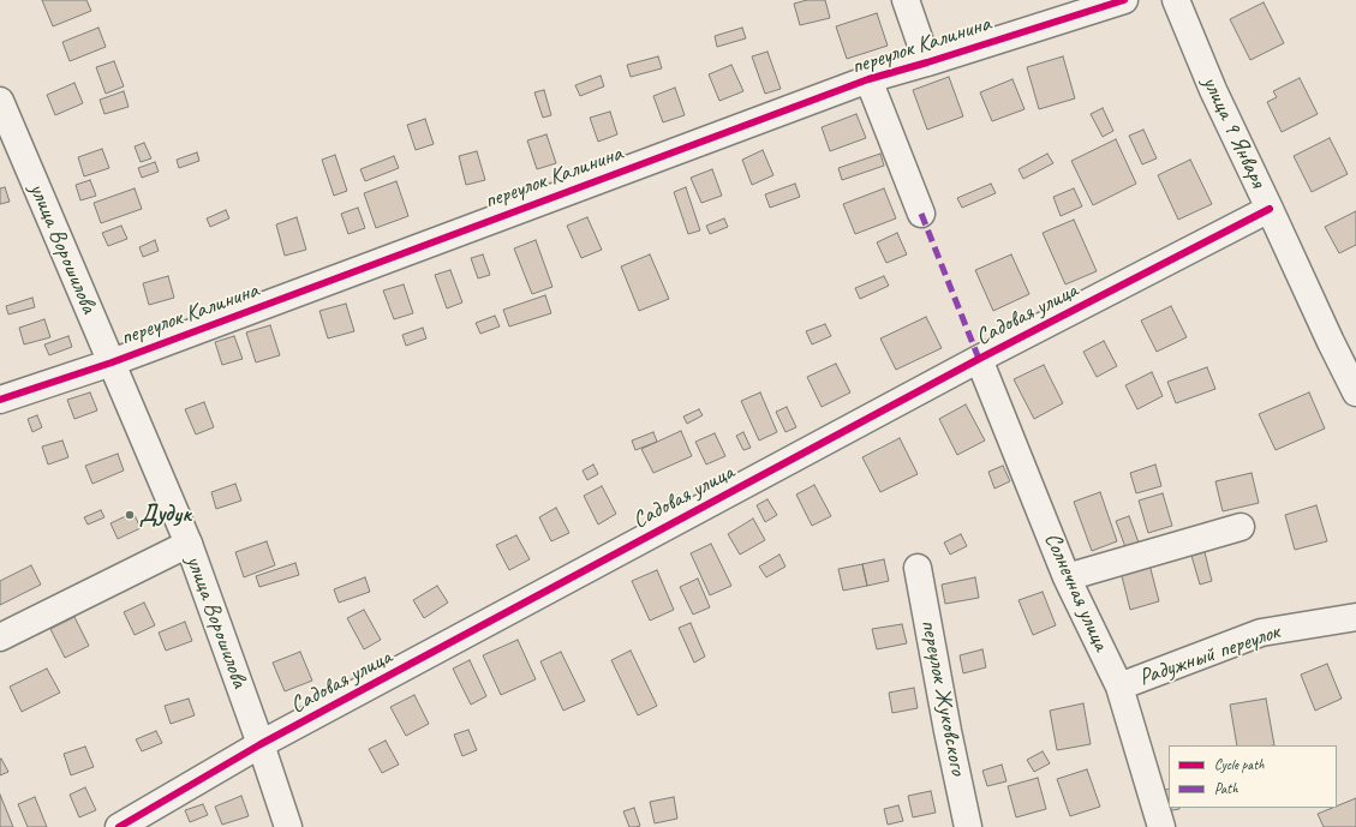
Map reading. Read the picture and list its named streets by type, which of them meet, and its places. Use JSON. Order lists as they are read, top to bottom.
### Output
{
  "streets": {
    "street": [
      "переулок Калинина",
      "улица 9 Января",
      "улица Ворошилова",
      "Садовая улица",
      "Солнечная улица",
      "Радужный переулок",
      "переулок Жуковского"
    ]
  },
  "crossings": [
    ["переулок Калинина", "улица Ворошилова"],
    ["улица 9 Января", "Садовая улица"],
    ["улица Ворошилова", "Садовая улица"],
    ["Садовая улица", "Солнечная улица"],
    ["Солнечная улица", "Радужный переулок"]
  ],
  "places": ["Дудук"],
  "legend": ["Cycle path", "Path"]
}
